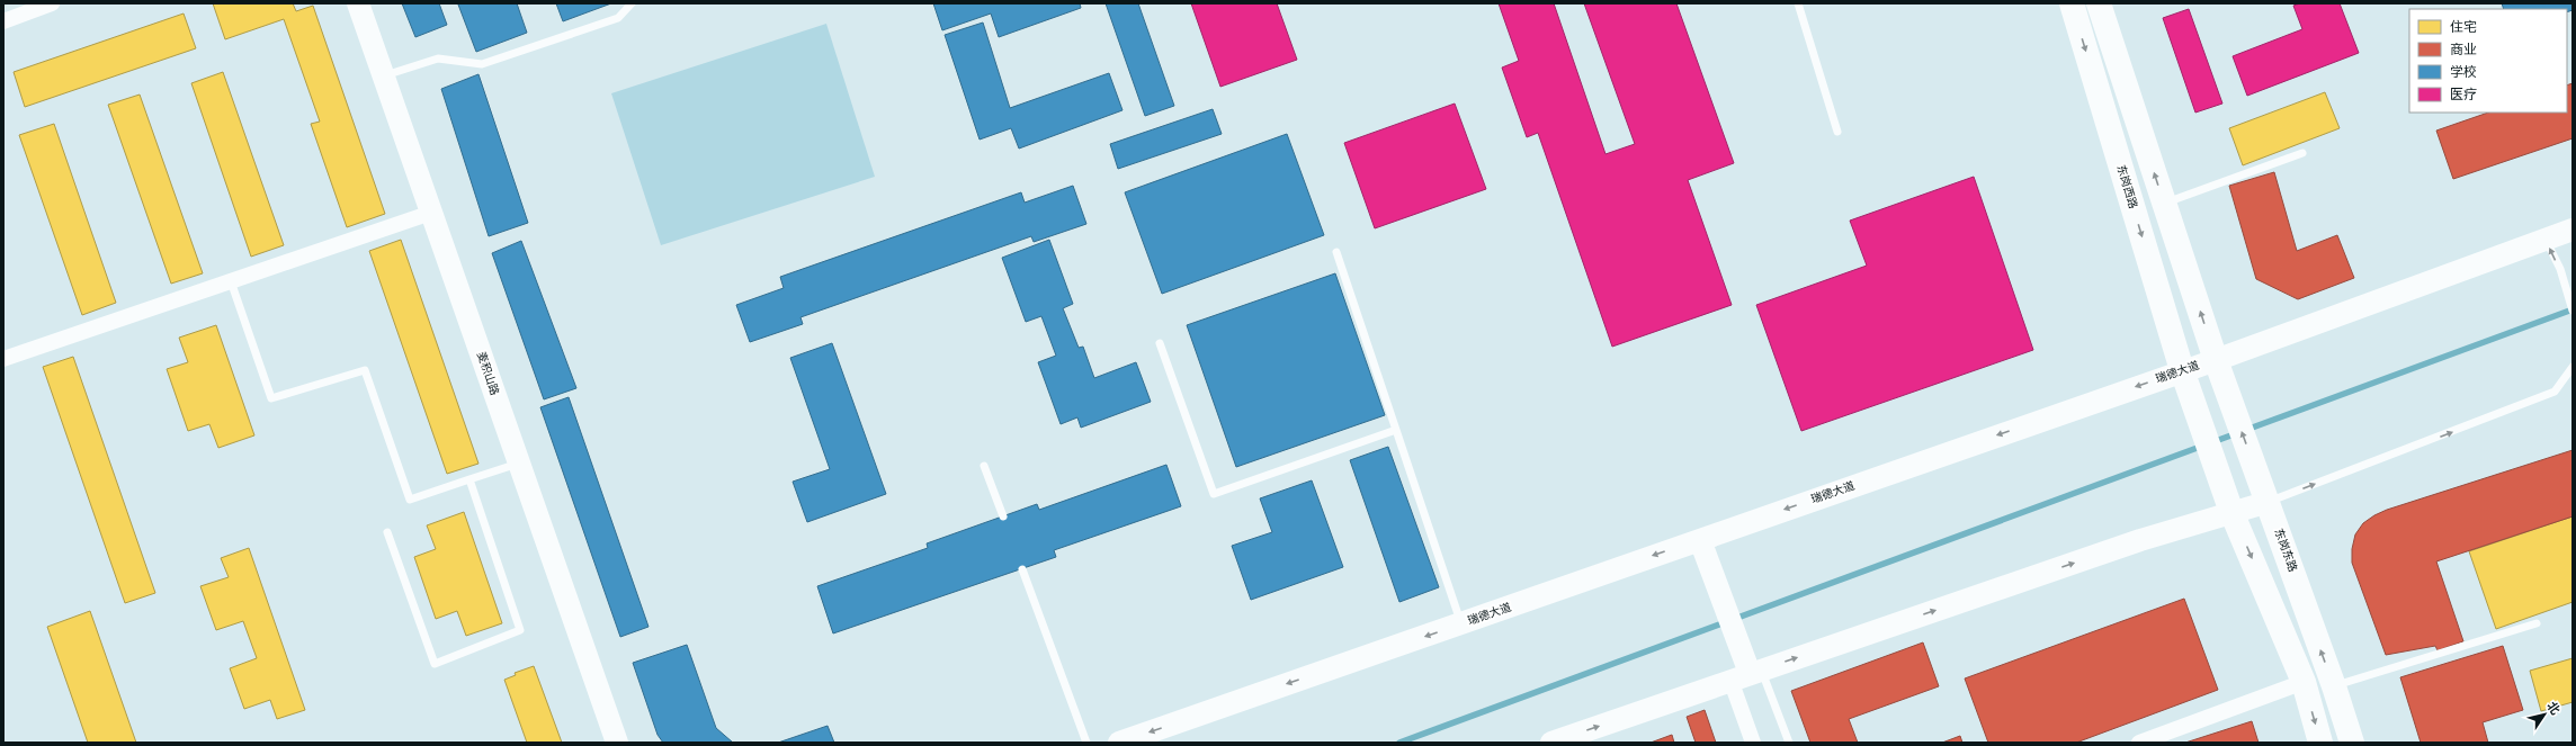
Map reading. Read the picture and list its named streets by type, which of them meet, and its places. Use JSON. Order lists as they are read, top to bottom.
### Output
{
  "streets": {
    "main road": ["东岗西路", "东岗东路"],
    "street": ["瑞德大道", "麦积山路"]
  },
  "crossings": [
    ["东岗西路", "瑞德大道"],
    ["瑞德大道", "东岗东路"]
  ],
  "legend": [
    "住宅",
    "商业",
    "学校",
    "医疗"
  ],
  "north": "top right"
}
